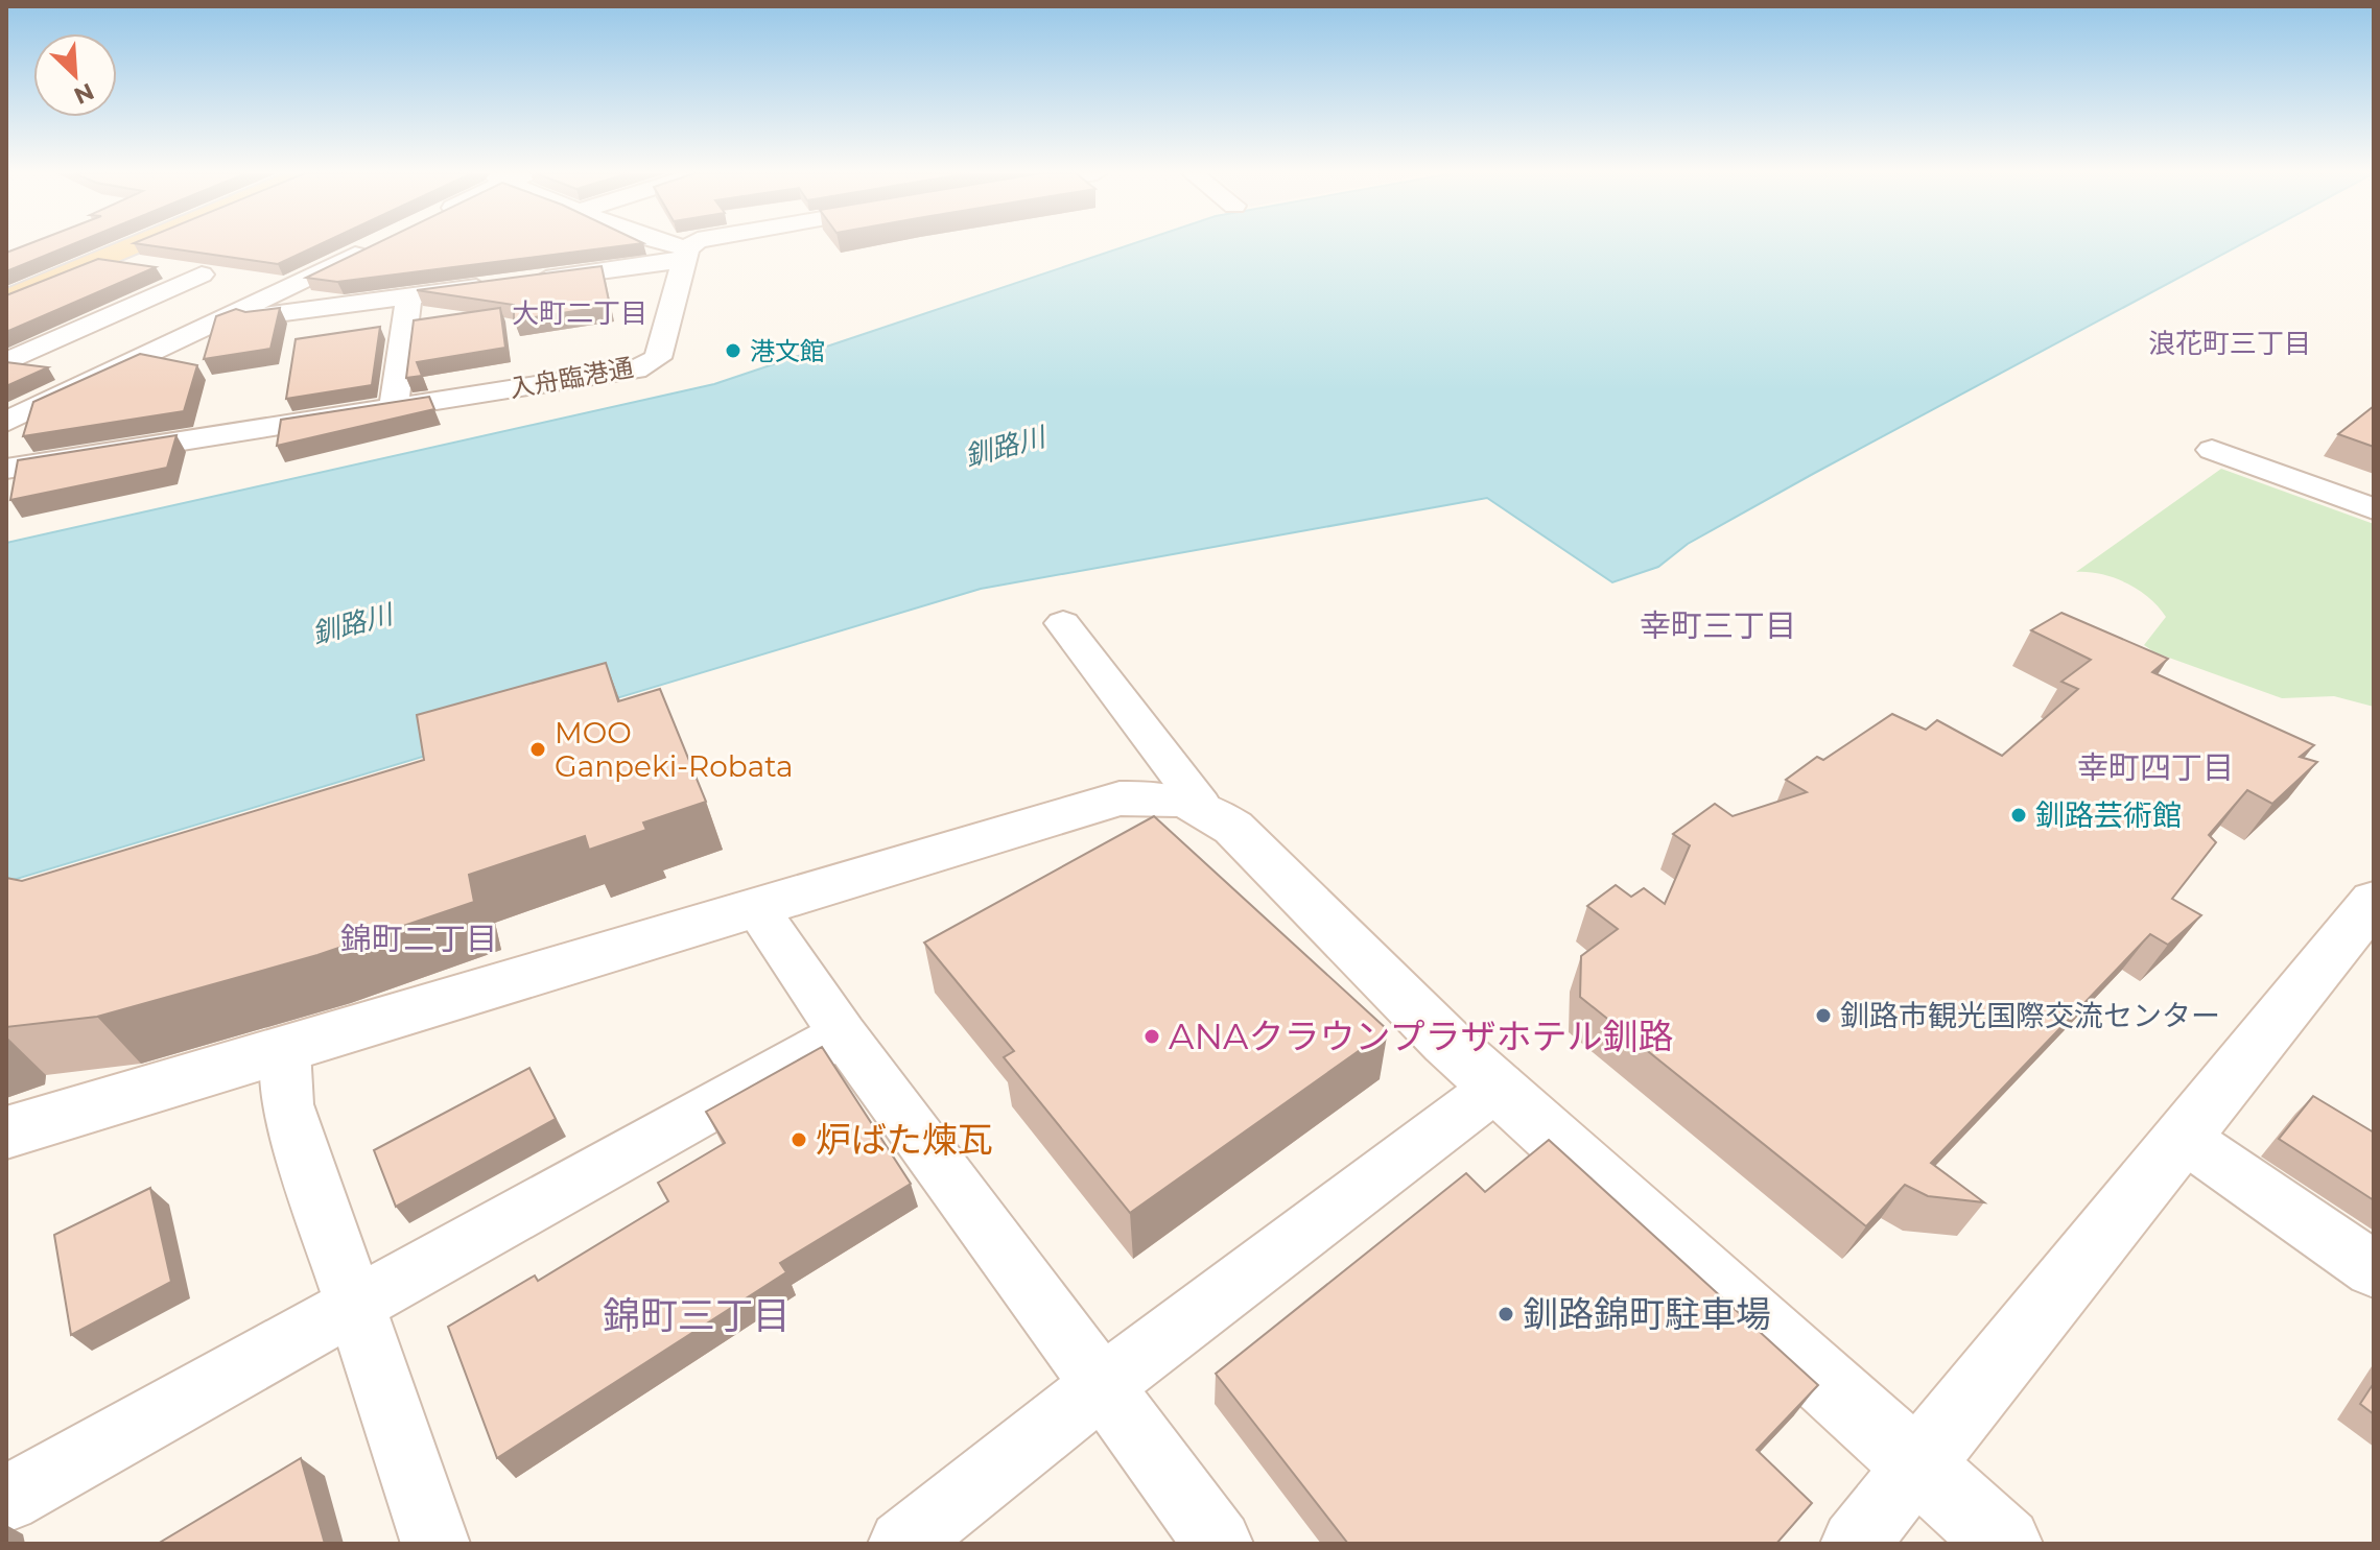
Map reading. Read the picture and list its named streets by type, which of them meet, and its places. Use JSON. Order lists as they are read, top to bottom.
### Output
{
  "streets": {
    "street": ["入舟臨港通"]
  },
  "districts": [
    "大町二丁目",
    "浪花町三丁目",
    "幸町三丁目",
    "幸町四丁目",
    "錦町二丁目",
    "錦町三丁目"
  ],
  "water": ["釧路川"],
  "places": [
    "港文館",
    "MOO Ganpeki-Robata",
    "釧路芸術館",
    "釧路市観光国際交流センター",
    "ANAクラウンプラザホテル釧路",
    "炉ばた煉瓦",
    "釧路錦町駐車場"
  ],
  "north": "bottom right"
}
